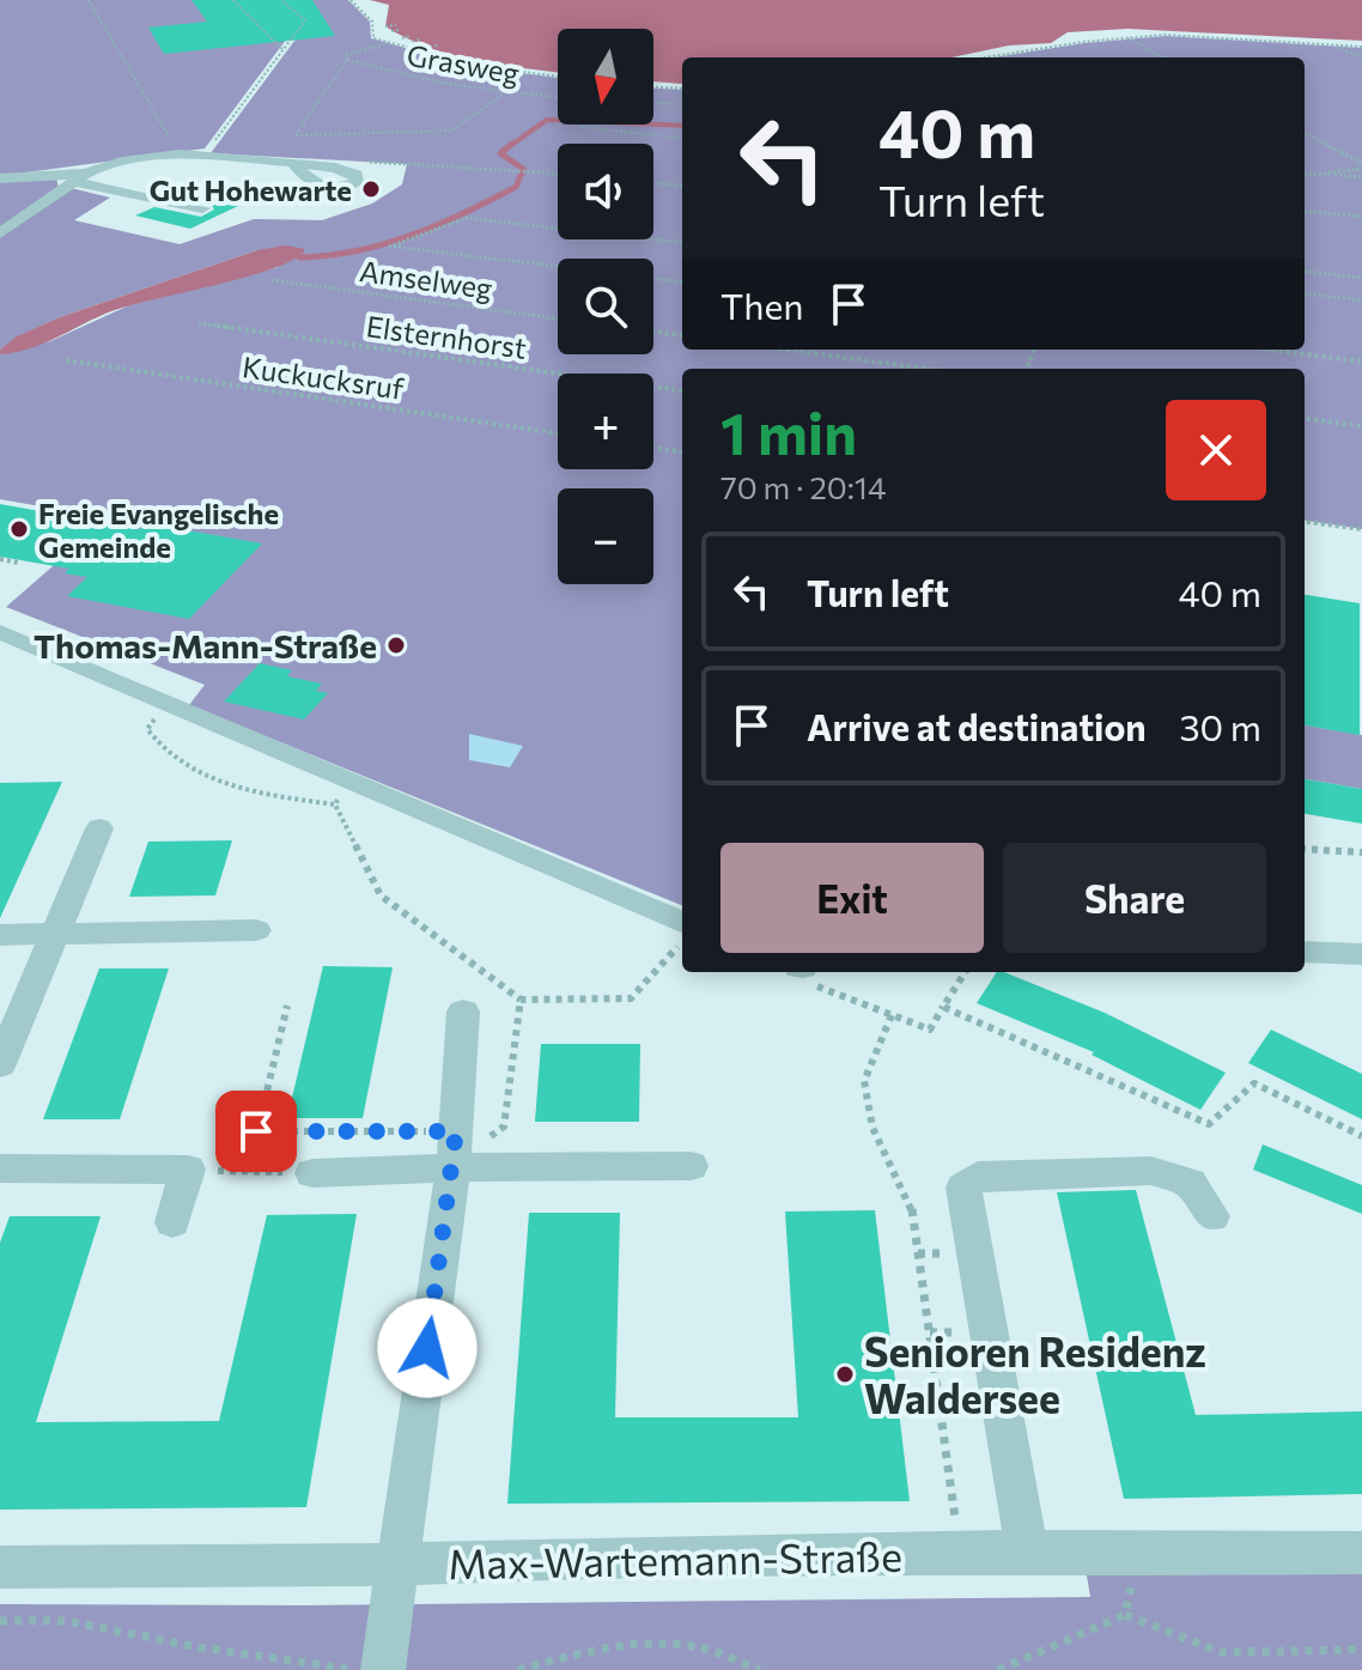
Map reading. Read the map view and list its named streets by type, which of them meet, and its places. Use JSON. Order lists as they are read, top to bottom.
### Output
{
  "streets": {
    "street": ["Max-Wartemann-Straße"],
    "path": [
      "Grasweg",
      "Amselweg",
      "Elsternhorst",
      "Kuckucksruf"
    ]
  },
  "places": [
    "Gut Hohewarte",
    "Freie Evangelische Gemeinde",
    "Thomas-Mann-Straße",
    "Senioren Residenz Waldersee"
  ],
  "north": "bottom",
  "page": {
    "map_buttons": ["+", "−"],
    "turn": ["40 m", "Turn left"],
    "then": "Then",
    "heading": ["1 min", "70 m · 20:14"],
    "list": [
      {
        "name": "Turn left",
        "value": "40 m"
      },
      {
        "name": "Arrive at destination",
        "value": "30 m"
      }
    ],
    "buttons": ["Exit", "Share"]
  }
}
